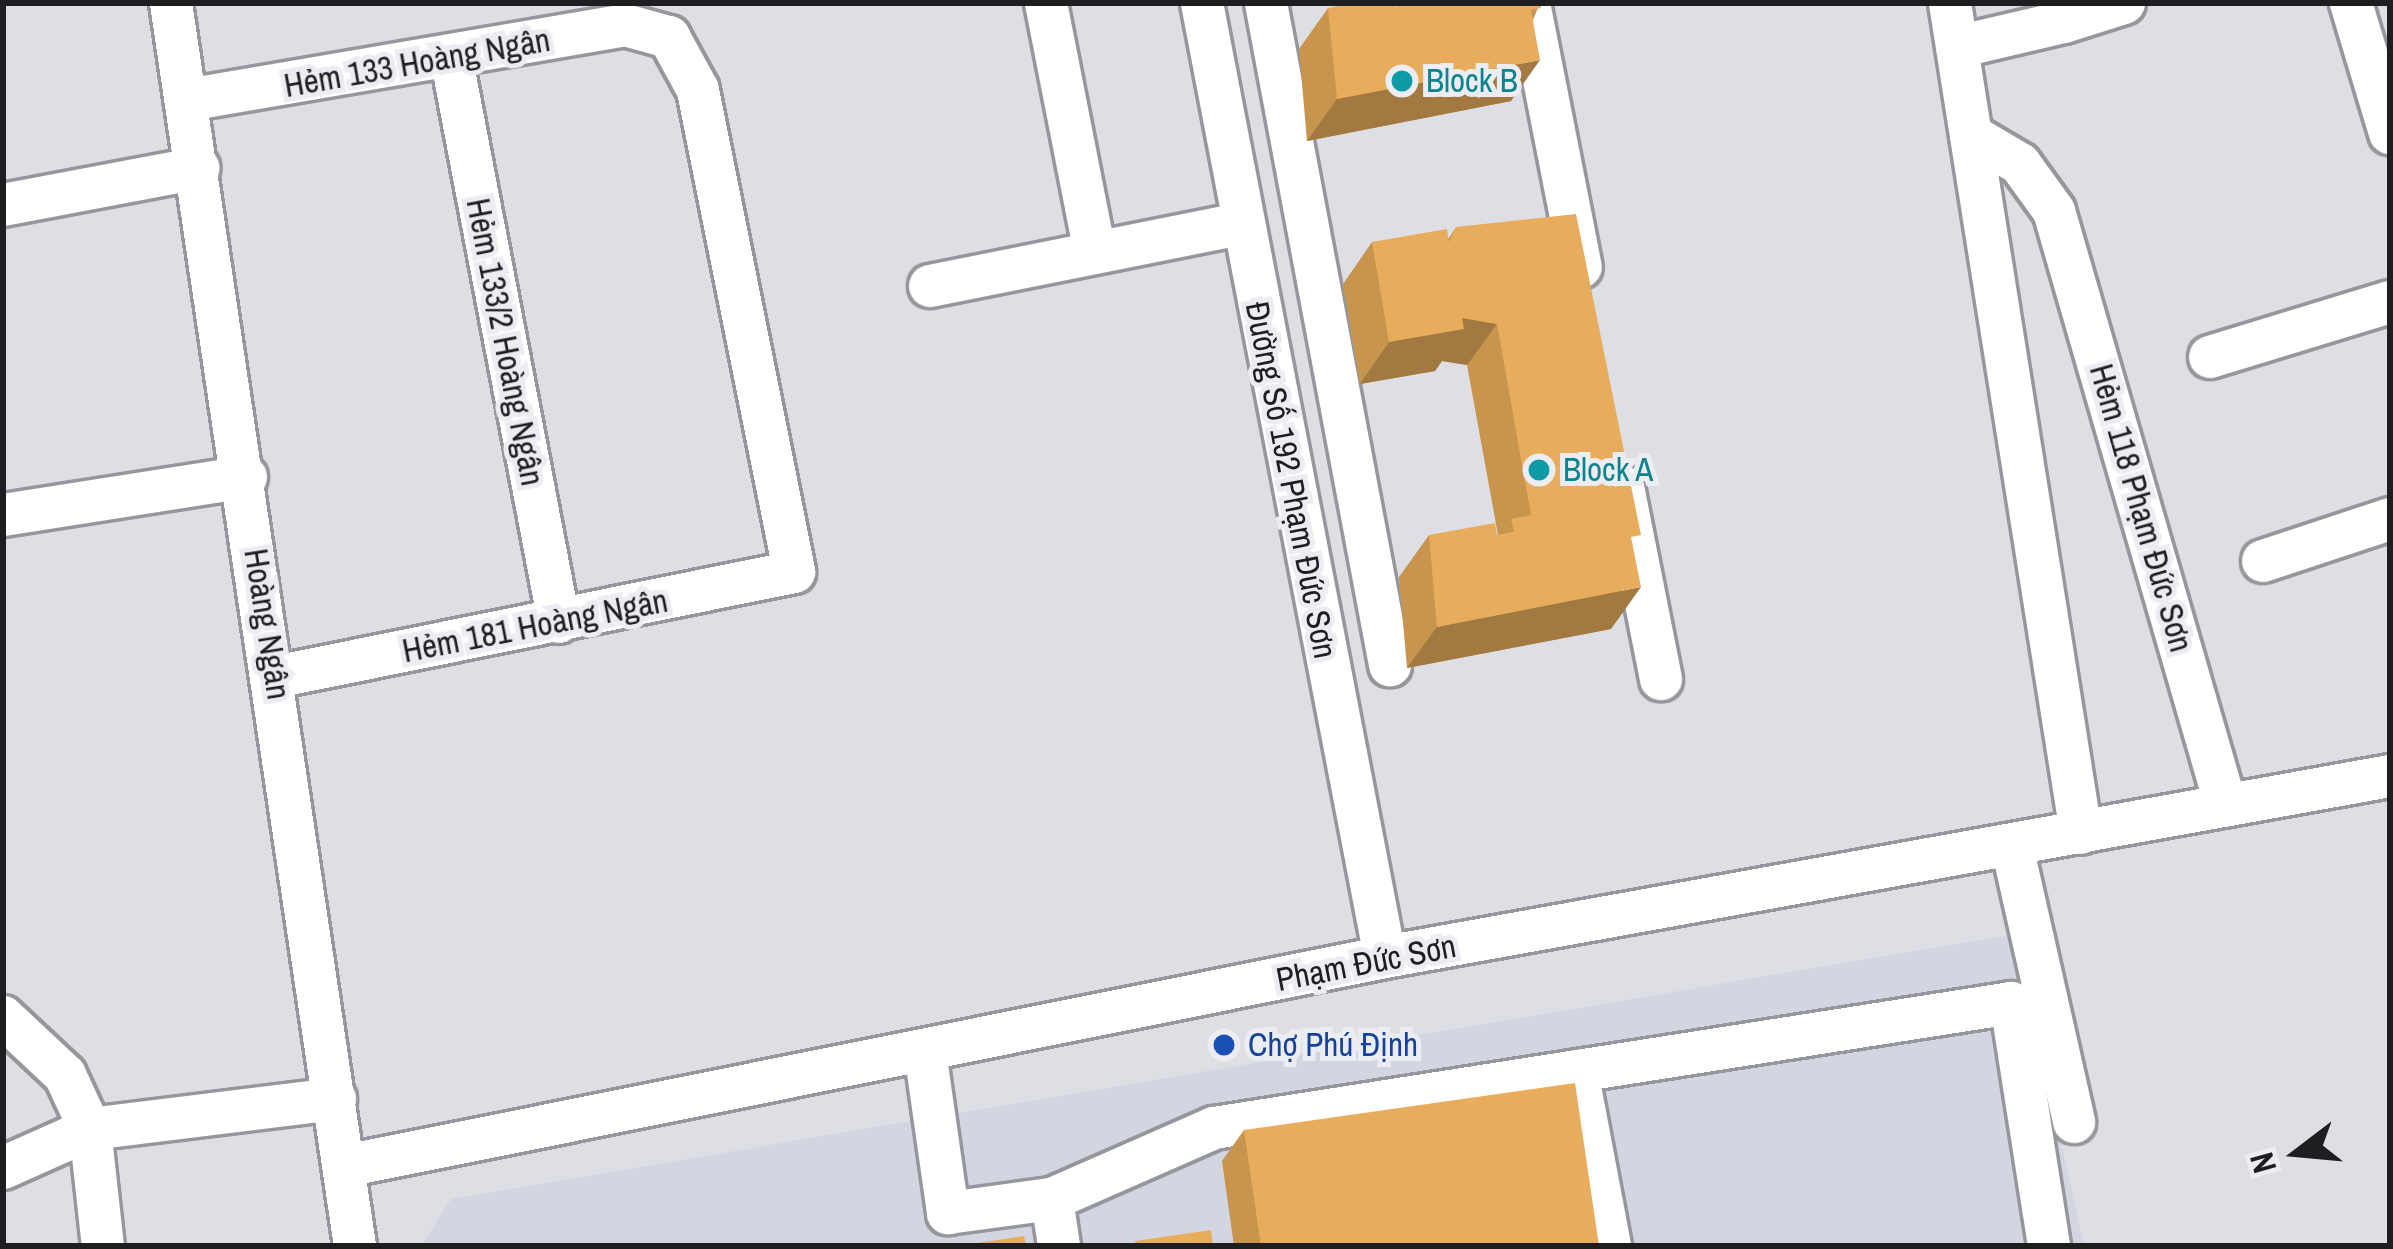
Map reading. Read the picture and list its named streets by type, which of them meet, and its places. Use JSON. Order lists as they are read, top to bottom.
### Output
{
  "streets": {
    "street": [
      "Hẻm 133 Hoàng Ngân",
      "Hẻm 133/2 Hoàng Ngân",
      "Đường Số 192 Phạm Đức Sơn",
      "Hẻm 118 Phạm Đức Sơn",
      "Hoàng Ngân",
      "Hẻm 181 Hoàng Ngân",
      "Phạm Đức Sơn"
    ]
  },
  "crossings": [
    ["Hẻm 133 Hoàng Ngân", "Hẻm 133/2 Hoàng Ngân"],
    ["Hẻm 133 Hoàng Ngân", "Hoàng Ngân"],
    ["Hẻm 133 Hoàng Ngân", "Hẻm 181 Hoàng Ngân"],
    ["Hẻm 133/2 Hoàng Ngân", "Hẻm 181 Hoàng Ngân"],
    ["Đường Số 192 Phạm Đức Sơn", "Phạm Đức Sơn"],
    ["Hẻm 118 Phạm Đức Sơn", "Phạm Đức Sơn"],
    ["Hoàng Ngân", "Hẻm 181 Hoàng Ngân"],
    ["Hoàng Ngân", "Phạm Đức Sơn"]
  ],
  "places": ["Block B", "Block A", "Chợ Phú Định"],
  "north": "left"
}
